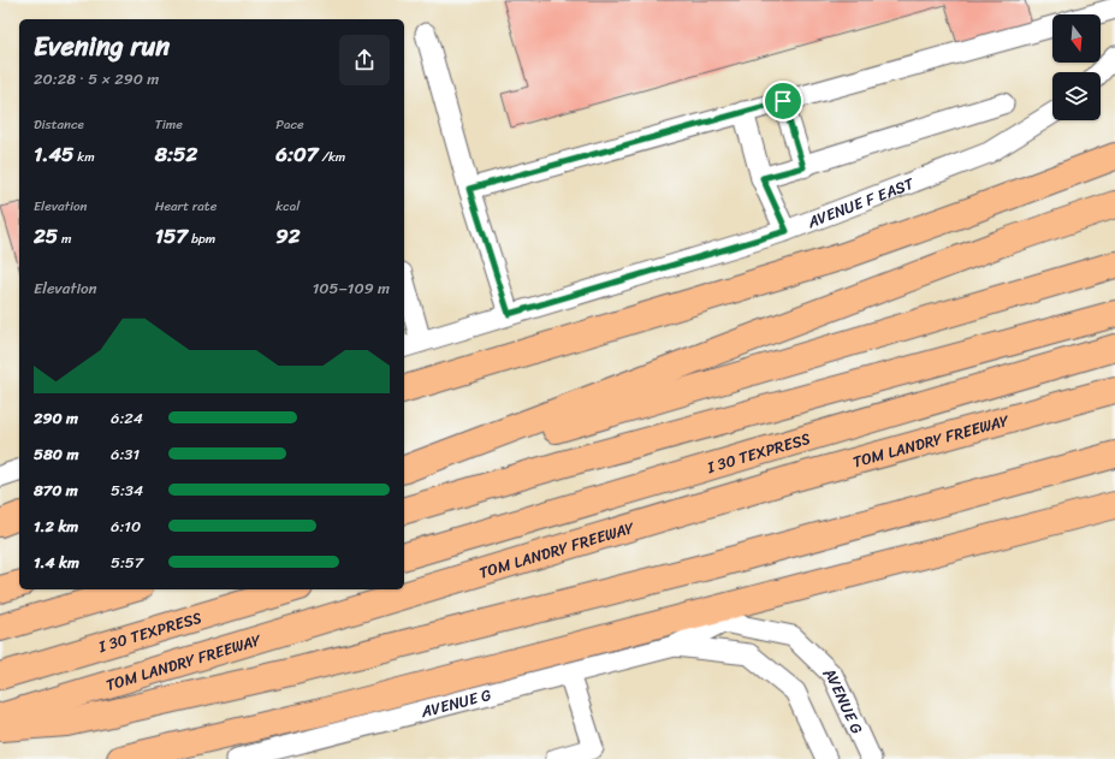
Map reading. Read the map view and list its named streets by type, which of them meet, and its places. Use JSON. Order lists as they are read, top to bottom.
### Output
{
  "streets": {
    "highway": ["TOM LANDRY FREEWAY", "I 30 TEXPRESS"],
    "street": ["AVENUE F EAST", "AVENUE G"]
  },
  "north": "bottom",
  "page": {
    "heading": ["Evening run", "20:28 · 5 × 290 m"],
    "stats": [
      ["Distance", "1.45 km"],
      ["Time", "8:52"],
      ["Pace", "6:07 /km"],
      ["Elevation", "25 m"],
      ["Heart rate", "157 bpm"],
      ["kcal", "92"]
    ],
    "chart": ["Elevation", "105–109 m"],
    "list": [
      {
        "name": "290 m",
        "note": "6:24"
      },
      {
        "name": "580 m",
        "note": "6:31"
      },
      {
        "name": "870 m",
        "note": "5:34"
      },
      {
        "name": "1.2 km",
        "note": "6:10"
      },
      {
        "name": "1.4 km",
        "note": "5:57"
      }
    ]
  }
}
